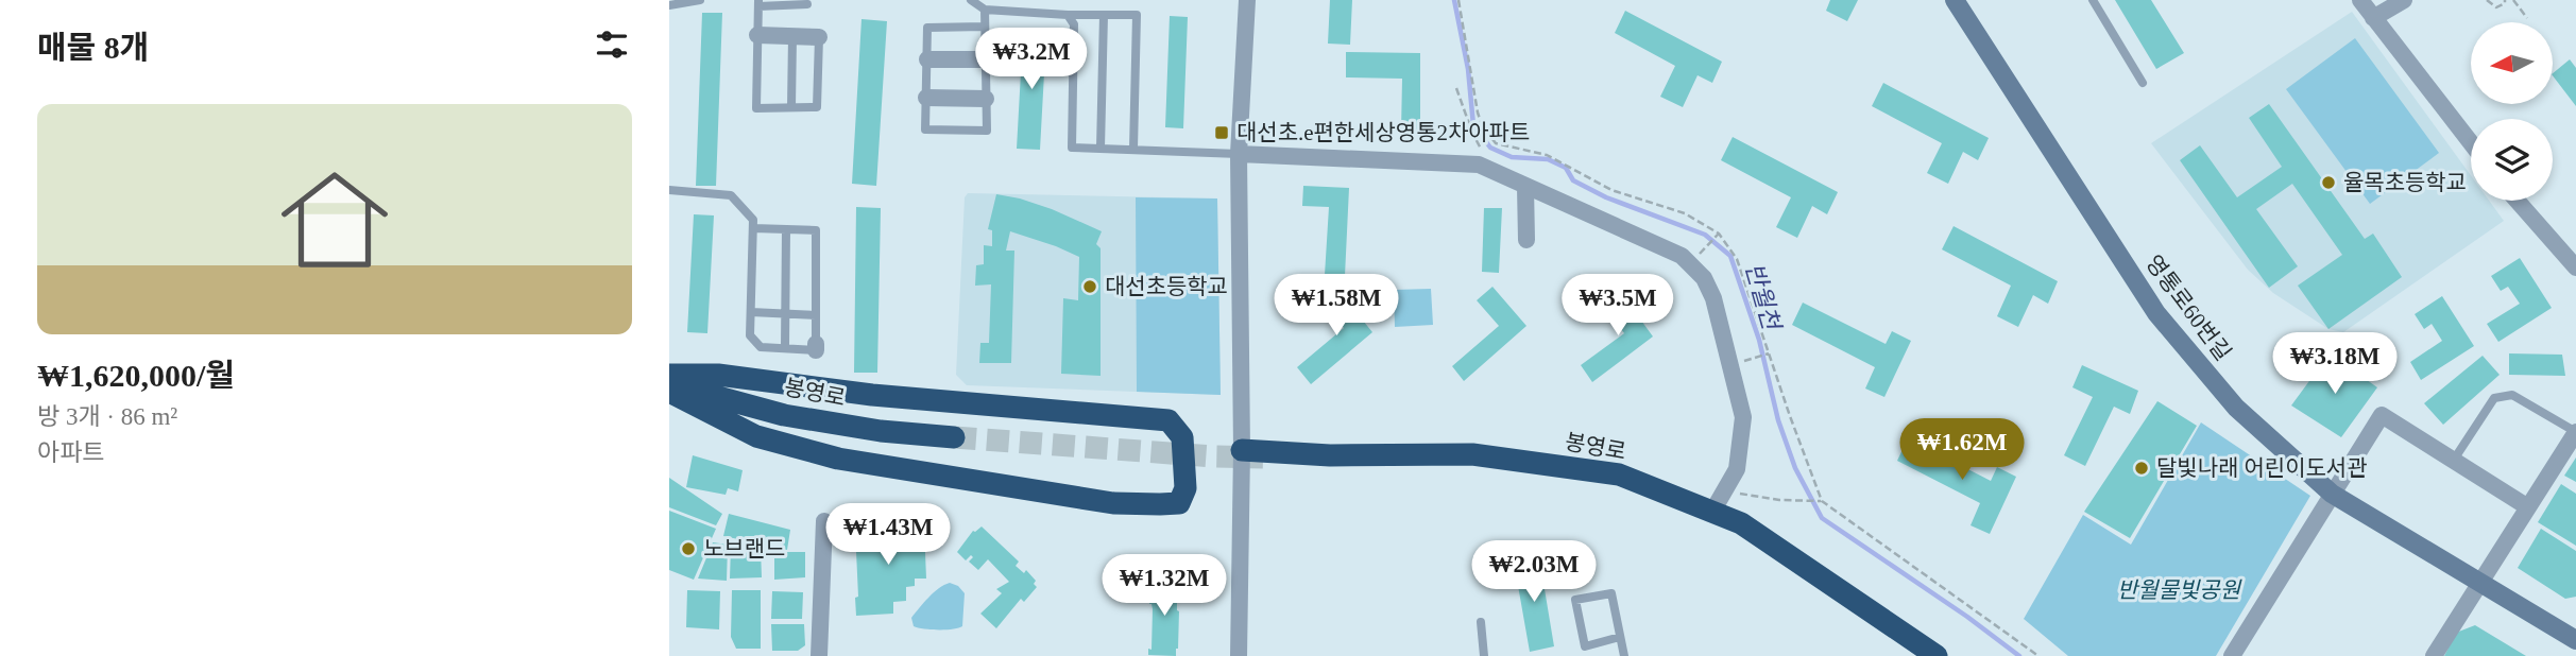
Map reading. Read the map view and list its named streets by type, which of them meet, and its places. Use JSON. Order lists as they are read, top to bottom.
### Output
{
  "streets": {
    "highway": ["봉영로"],
    "street": ["영통로60번길"]
  },
  "water": ["반월천"],
  "parks": ["반월물빛공원"],
  "places": {
    "transit": ["대선초.e편한세상영통2차아파트"],
    "other": [
      "율목초등학교",
      "대선초등학교",
      "달빛나래 어린이도서관",
      "노브랜드"
    ]
  },
  "north": "left",
  "page": {
    "heading": "매물 8개",
    "price": [
      "₩3.2M",
      "₩1.58M",
      "₩3.5M",
      "₩3.18M",
      "₩1.62M",
      "₩1.43M",
      "₩2.03M",
      "₩1.32M"
    ],
    "list": [
      {
        "name": "₩1,620,000/월",
        "note": "방 3개 · 86 m² · 아파트"
      }
    ]
  }
}
